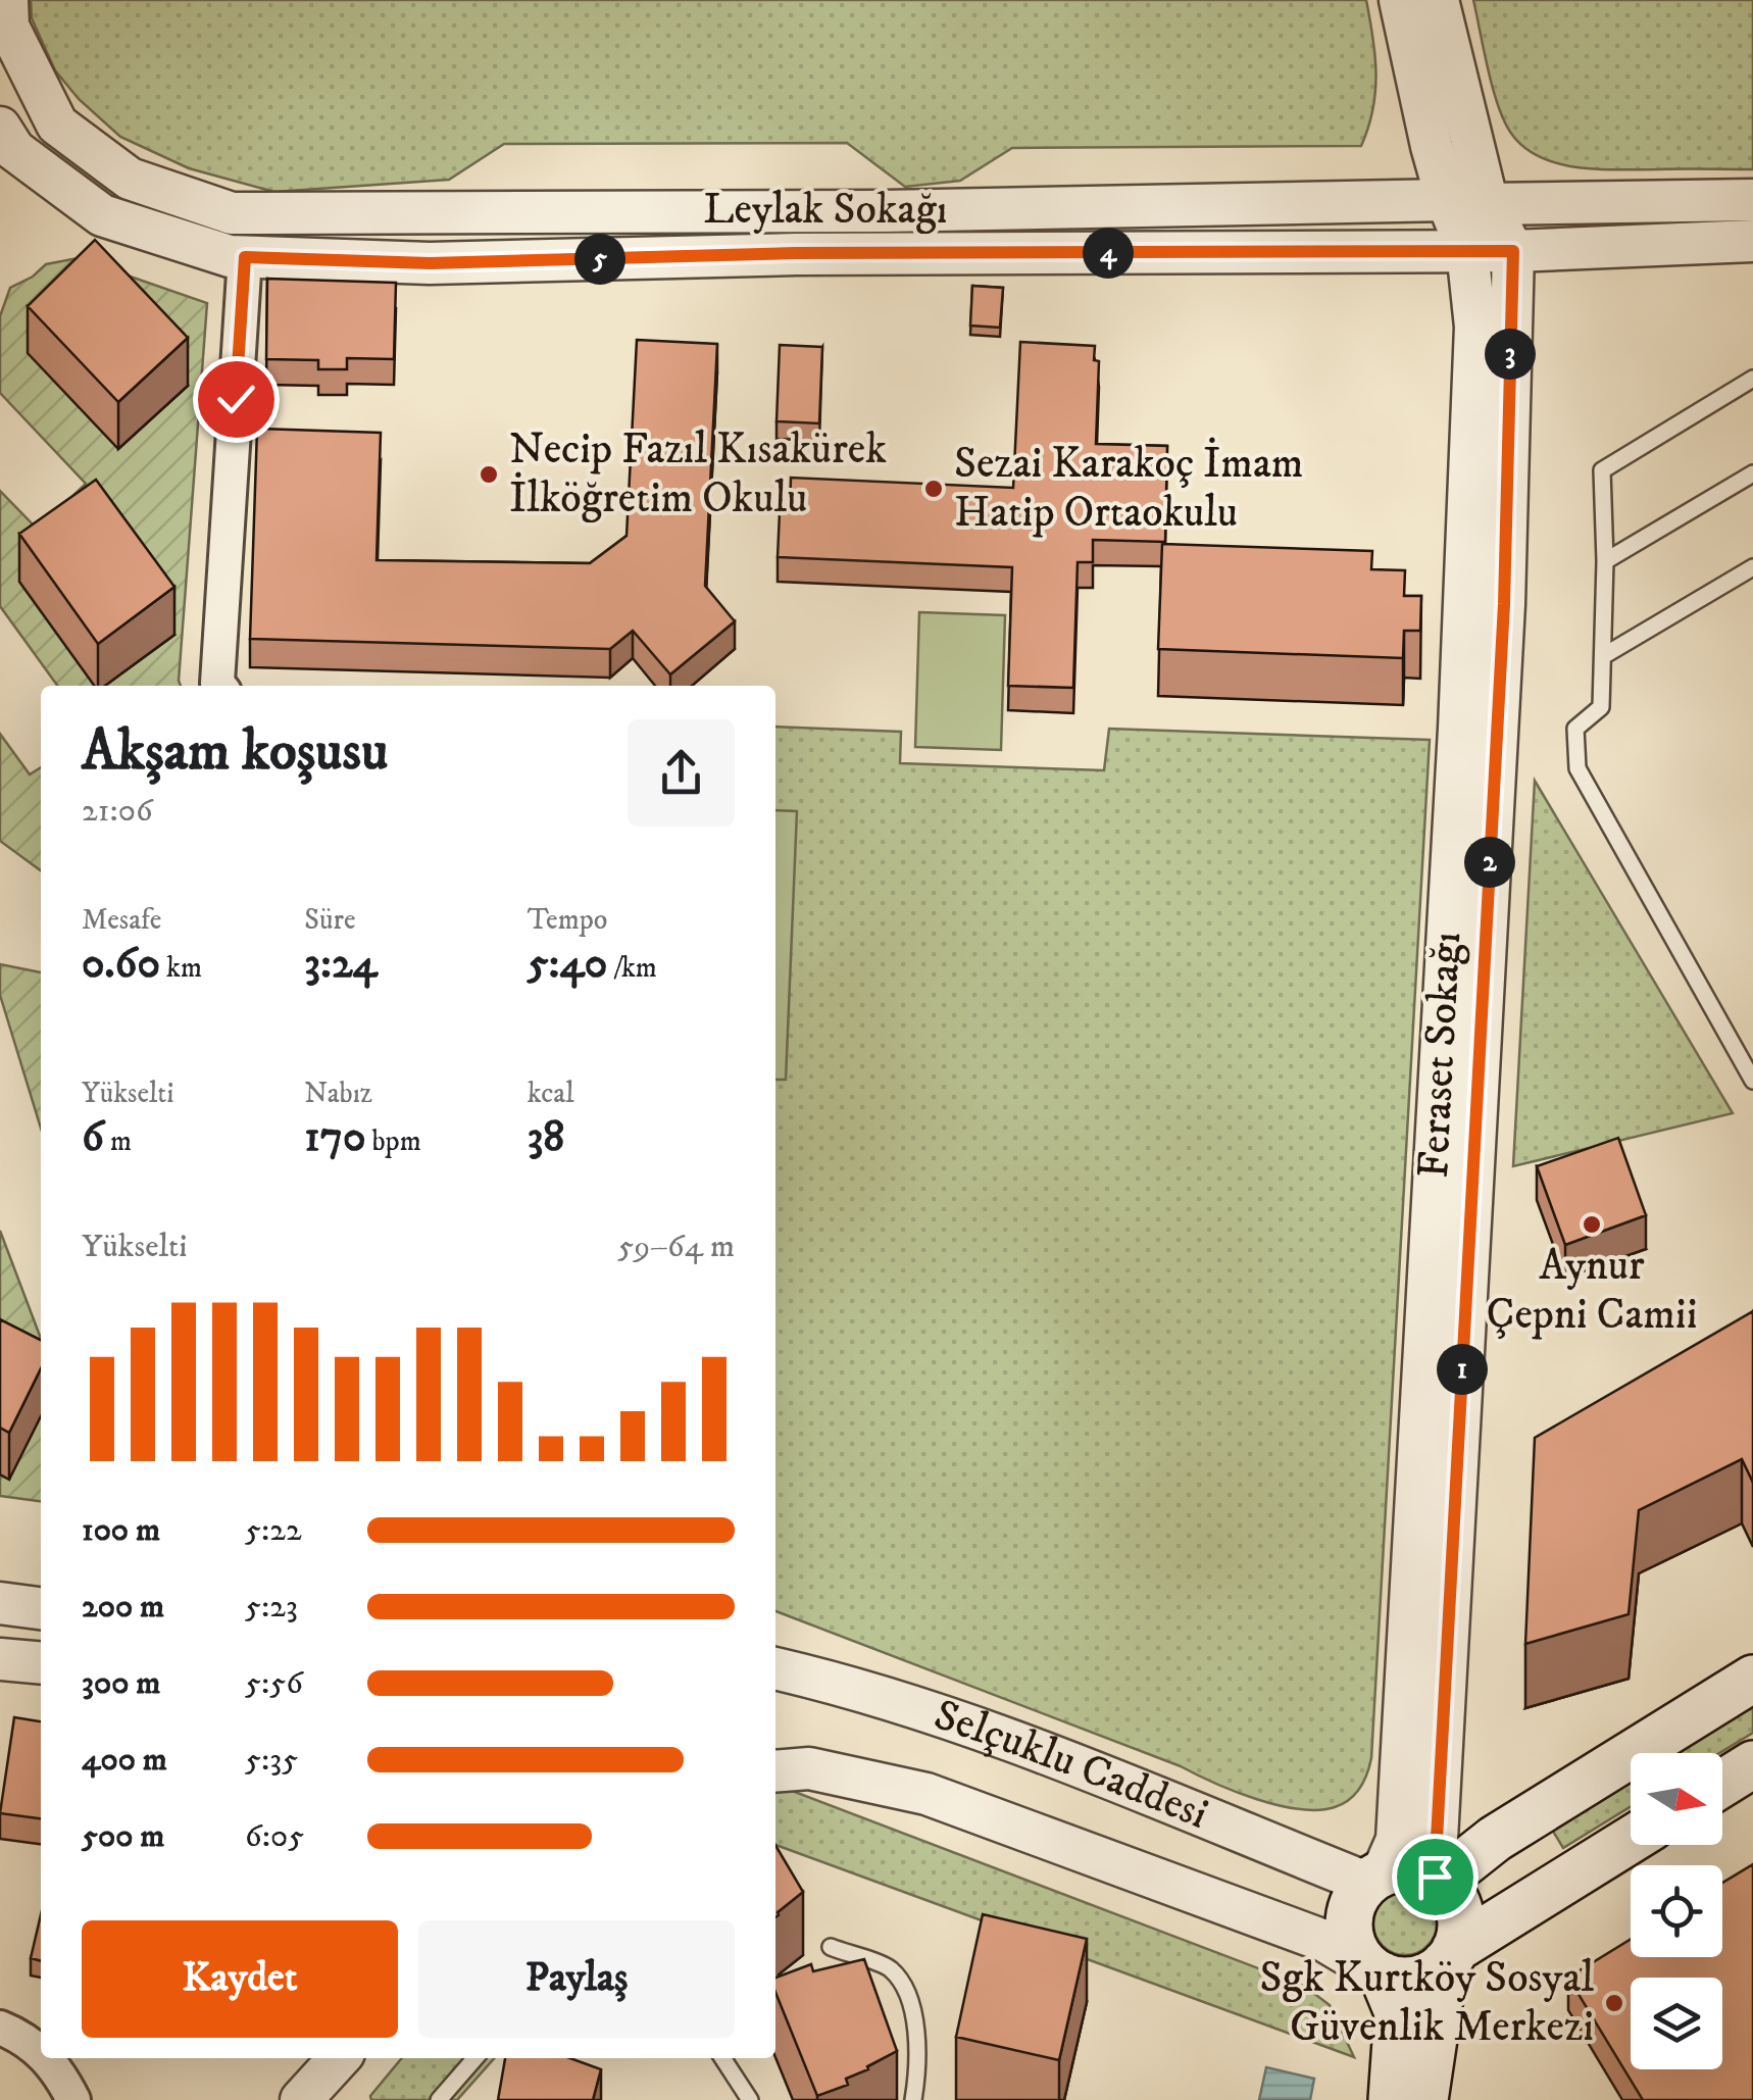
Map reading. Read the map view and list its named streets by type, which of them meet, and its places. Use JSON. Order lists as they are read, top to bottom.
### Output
{
  "streets": {
    "street": ["Leylak Sokağı", "Feraset Sokağı", "Selçuklu Caddesi"]
  },
  "crossings": [
    ["Leylak Sokağı", "Feraset Sokağı"],
    ["Feraset Sokağı", "Selçuklu Caddesi"]
  ],
  "places": [
    "Necip Fazıl Kısakürek İlköğretim Okulu",
    "Sezai Karakoç İmam Hatip Ortaokulu",
    "Aynur Çepni Camii",
    "Sgk Kurtköy Sosyal Güvenlik Merkezi"
  ],
  "north": "right",
  "page": {
    "pins": [
      "4",
      "5",
      "3",
      "2",
      "1"
    ],
    "heading": ["Akşam koşusu", "21:06"],
    "stats": [
      ["Mesafe", "0.60 km"],
      ["Süre", "3:24"],
      ["Tempo", "5:40 /km"],
      ["Yükselti", "6 m"],
      ["Nabız", "170 bpm"],
      ["kcal", "38"]
    ],
    "chart": ["Yükselti", "59–64 m"],
    "list": [
      {
        "name": "100 m",
        "note": "5:22"
      },
      {
        "name": "200 m",
        "note": "5:23"
      },
      {
        "name": "300 m",
        "note": "5:56"
      },
      {
        "name": "400 m",
        "note": "5:35"
      },
      {
        "name": "500 m",
        "note": "6:05"
      }
    ],
    "buttons": ["Kaydet", "Paylaş"]
  }
}
